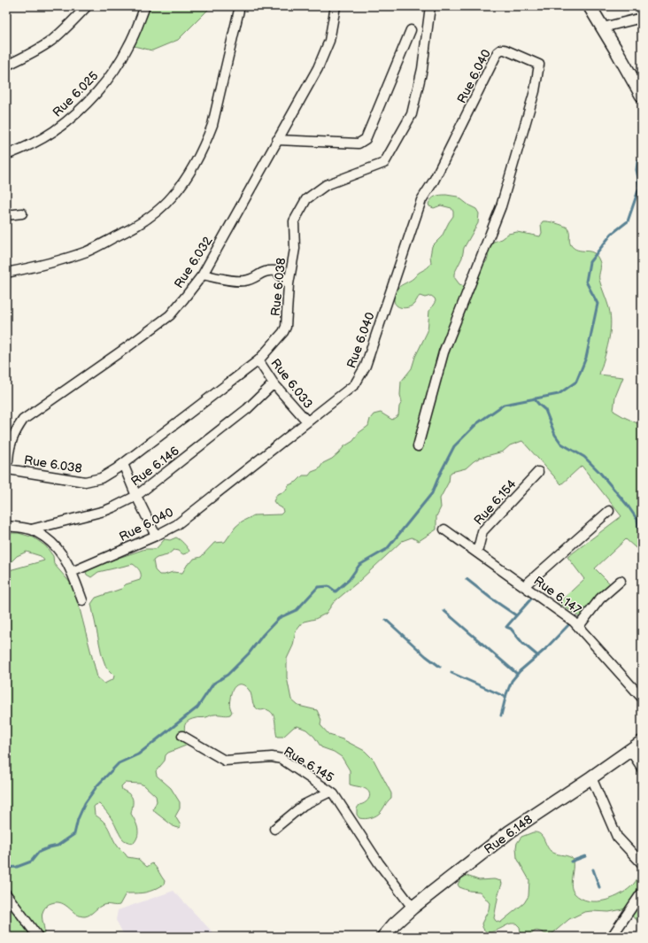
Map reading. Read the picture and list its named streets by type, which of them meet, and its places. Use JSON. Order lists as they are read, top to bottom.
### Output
{
  "streets": {
    "street": [
      "Rue 6.040",
      "Rue 6.025",
      "Rue 6.032",
      "Rue 6.038",
      "Rue 6.033",
      "Rue 6.146",
      "Rue 6.154",
      "Rue 6.147",
      "Rue 6.145",
      "Rue 6.148"
    ]
  },
  "crossings": [
    ["Rue 6.040", "Rue 6.033"],
    ["Rue 6.032", "Rue 6.038"],
    ["Rue 6.038", "Rue 6.033"],
    ["Rue 6.033", "Rue 6.146"],
    ["Rue 6.154", "Rue 6.147"],
    ["Rue 6.145", "Rue 6.148"]
  ]
}
